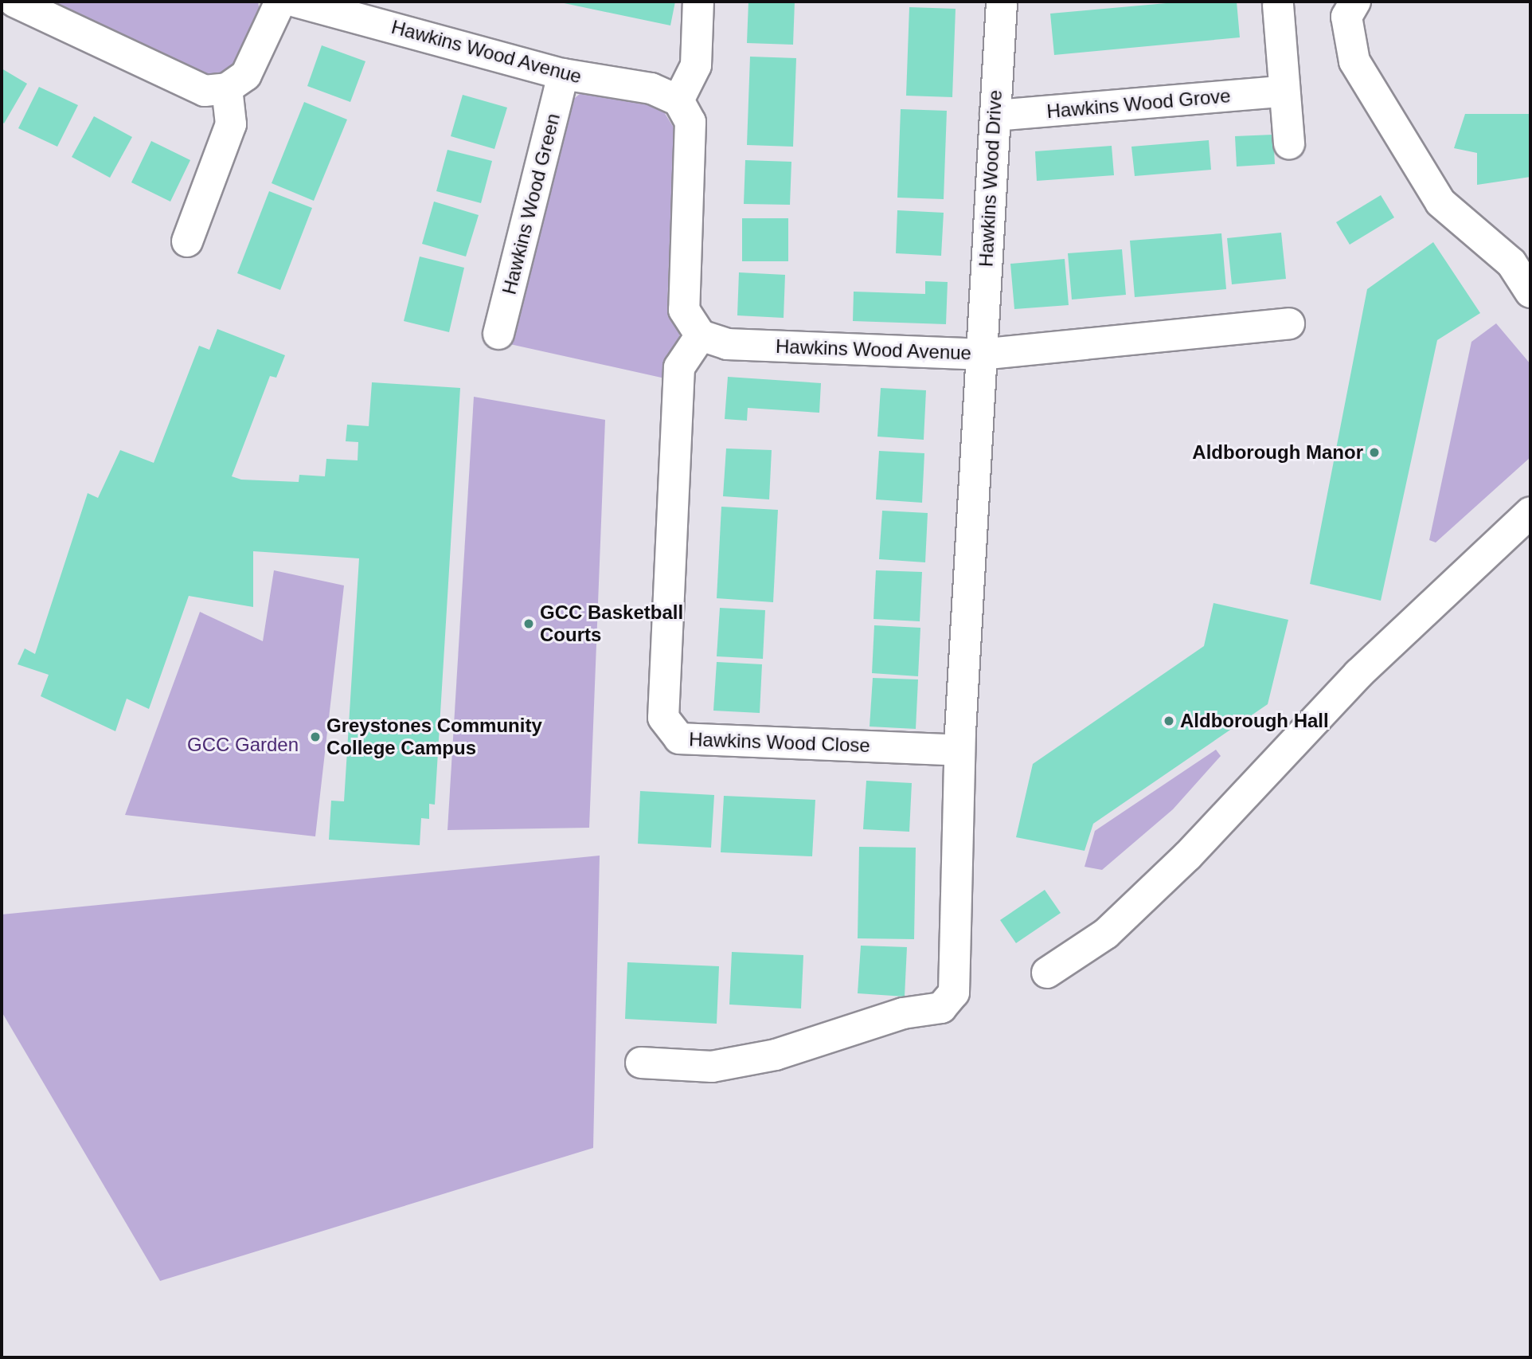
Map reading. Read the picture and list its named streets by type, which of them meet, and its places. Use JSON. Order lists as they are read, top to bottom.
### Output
{
  "streets": {
    "street": [
      "Hawkins Wood Avenue",
      "Hawkins Wood Grove",
      "Hawkins Wood Drive",
      "Hawkins Wood Green",
      "Hawkins Wood Close"
    ]
  },
  "crossings": [
    ["Hawkins Wood Avenue", "Hawkins Wood Drive"],
    ["Hawkins Wood Avenue", "Hawkins Wood Green"],
    ["Hawkins Wood Avenue", "Hawkins Wood Close"],
    ["Hawkins Wood Grove", "Hawkins Wood Drive"]
  ],
  "parks": ["GCC Garden"],
  "places": [
    "Aldborough Manor",
    "GCC Basketball Courts",
    "Aldborough Hall",
    "Greystones Community College Campus"
  ]
}
